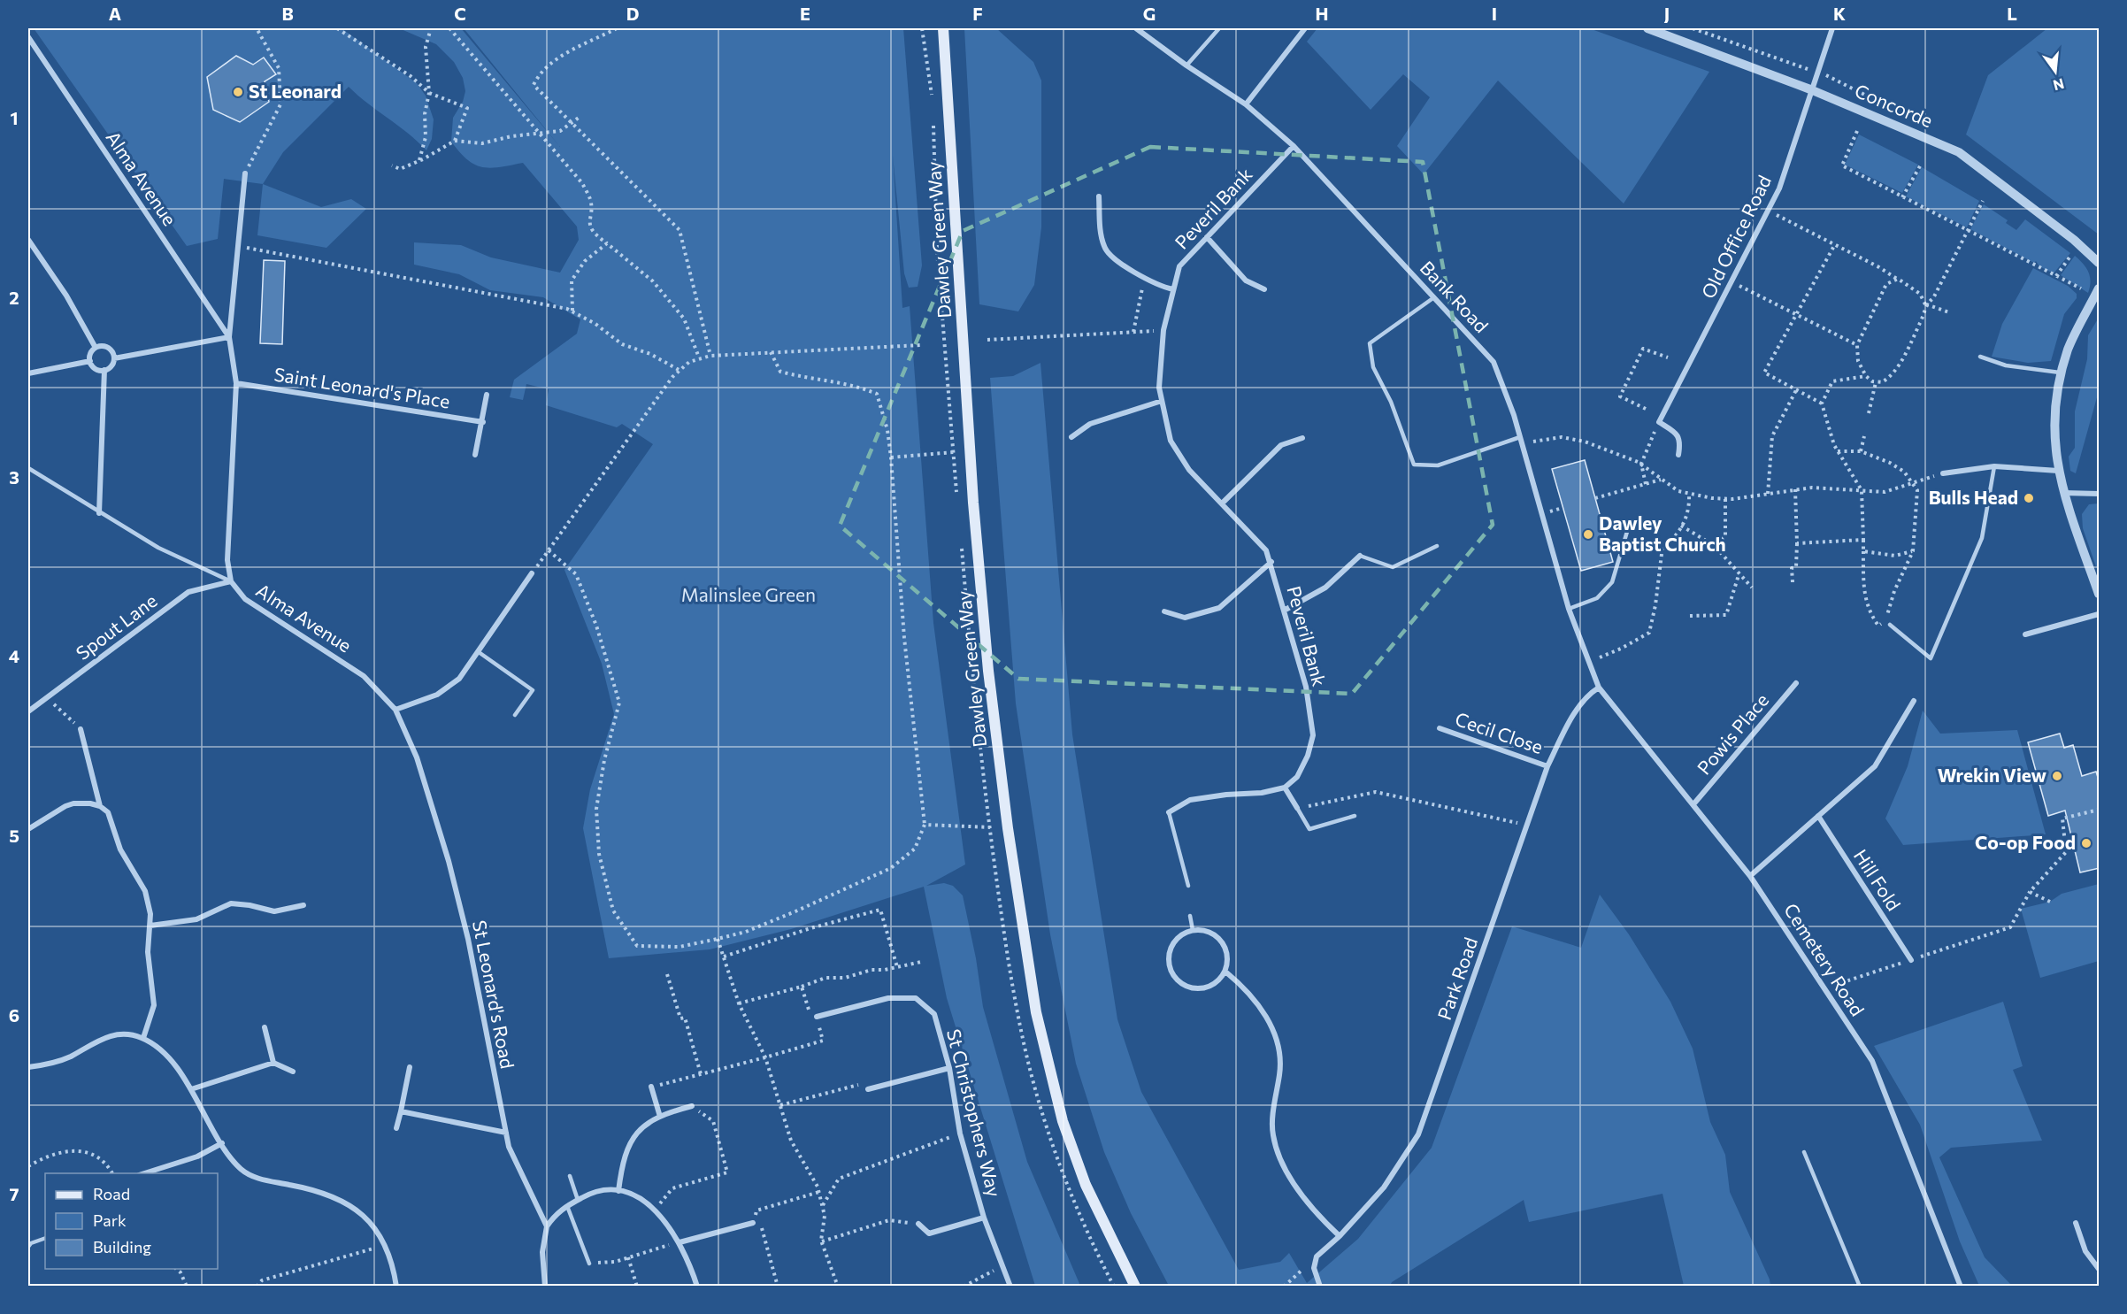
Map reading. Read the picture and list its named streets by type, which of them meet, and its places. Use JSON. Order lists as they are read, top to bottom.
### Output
{
  "streets": {
    "main road": ["Dawley Green Way"],
    "street": [
      "Concorde",
      "Alma Avenue",
      "Peveril Bank",
      "Old Office Road",
      "Bank Road",
      "Saint Leonard's Place",
      "Spout Lane",
      "Cecil Close",
      "Powis Place",
      "Hill Fold",
      "Cemetery Road",
      "Park Road",
      "St Leonard's Road",
      "St Christophers Way"
    ]
  },
  "crossings": [
    ["Concorde", "Old Office Road"],
    ["Alma Avenue", "Saint Leonard's Place"],
    ["Alma Avenue", "Spout Lane"],
    ["Alma Avenue", "St Leonard's Road"],
    ["Peveril Bank", "Bank Road"],
    ["Bank Road", "Cemetery Road"],
    ["Bank Road", "Park Road"],
    ["Cecil Close", "Park Road"],
    ["Powis Place", "Cemetery Road"],
    ["Cemetery Road", "Park Road"]
  ],
  "parks": ["Malinslee Green"],
  "places": [
    "St Leonard",
    "Bulls Head",
    "Dawley Baptist Church",
    "Wrekin View",
    "Co-op Food"
  ],
  "legend": ["Road", "Park", "Building"],
  "north": "bottom",
  "grid": {
    "columns": [
      "A",
      "B",
      "C",
      "D",
      "E",
      "F",
      "G",
      "H",
      "I",
      "J",
      "K",
      "L"
    ],
    "rows": [
      "1",
      "2",
      "3",
      "4",
      "5",
      "6",
      "7"
    ]
  }
}
